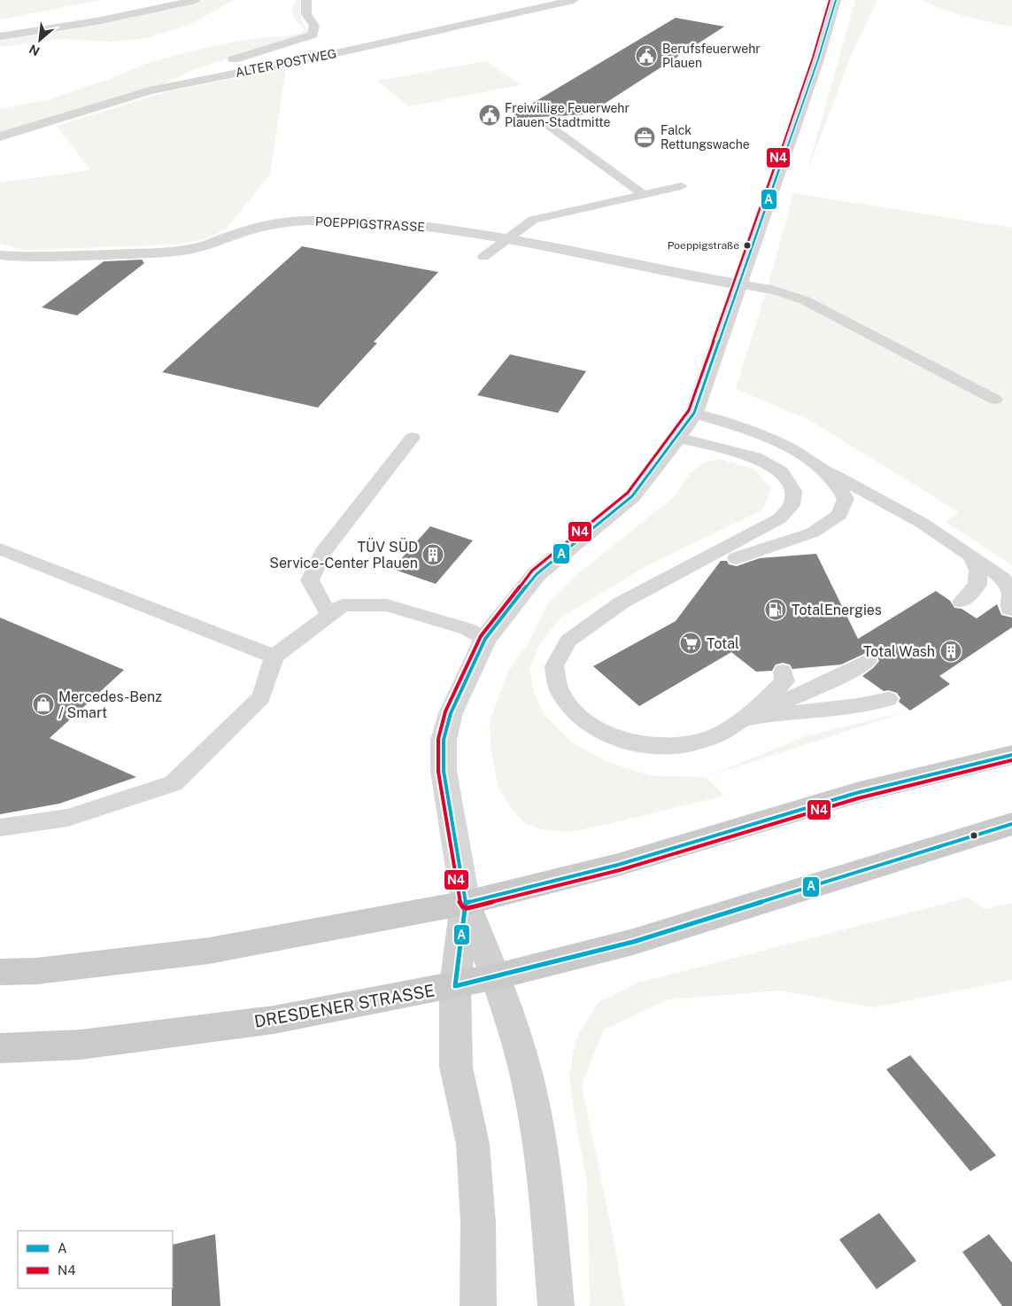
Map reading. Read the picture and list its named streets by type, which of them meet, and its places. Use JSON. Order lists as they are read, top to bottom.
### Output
{
  "streets": {
    "main road": ["DRESDENER STRASSE"],
    "street": ["ALTER POSTWEG", "POEPPIGSTRASSE"]
  },
  "places": {
    "public building": ["Berufsfeuerwehr Plauen", "Freiwillige Feuerwehr Plauen-Stadtmitte"],
    "office": ["Falck Rettungswache"],
    "other": ["Poeppigstraße"],
    "building": ["TÜV SÜD Service-Center Plauen", "Total Wash"],
    "fuel station": ["TotalEnergies"],
    "supermarket": ["Total"],
    "shop": ["Mercedes-Benz / Smart"]
  },
  "lines": ["transit line A", "transit line N4"],
  "legend": ["A", "N4"],
  "north": "bottom left"
}
